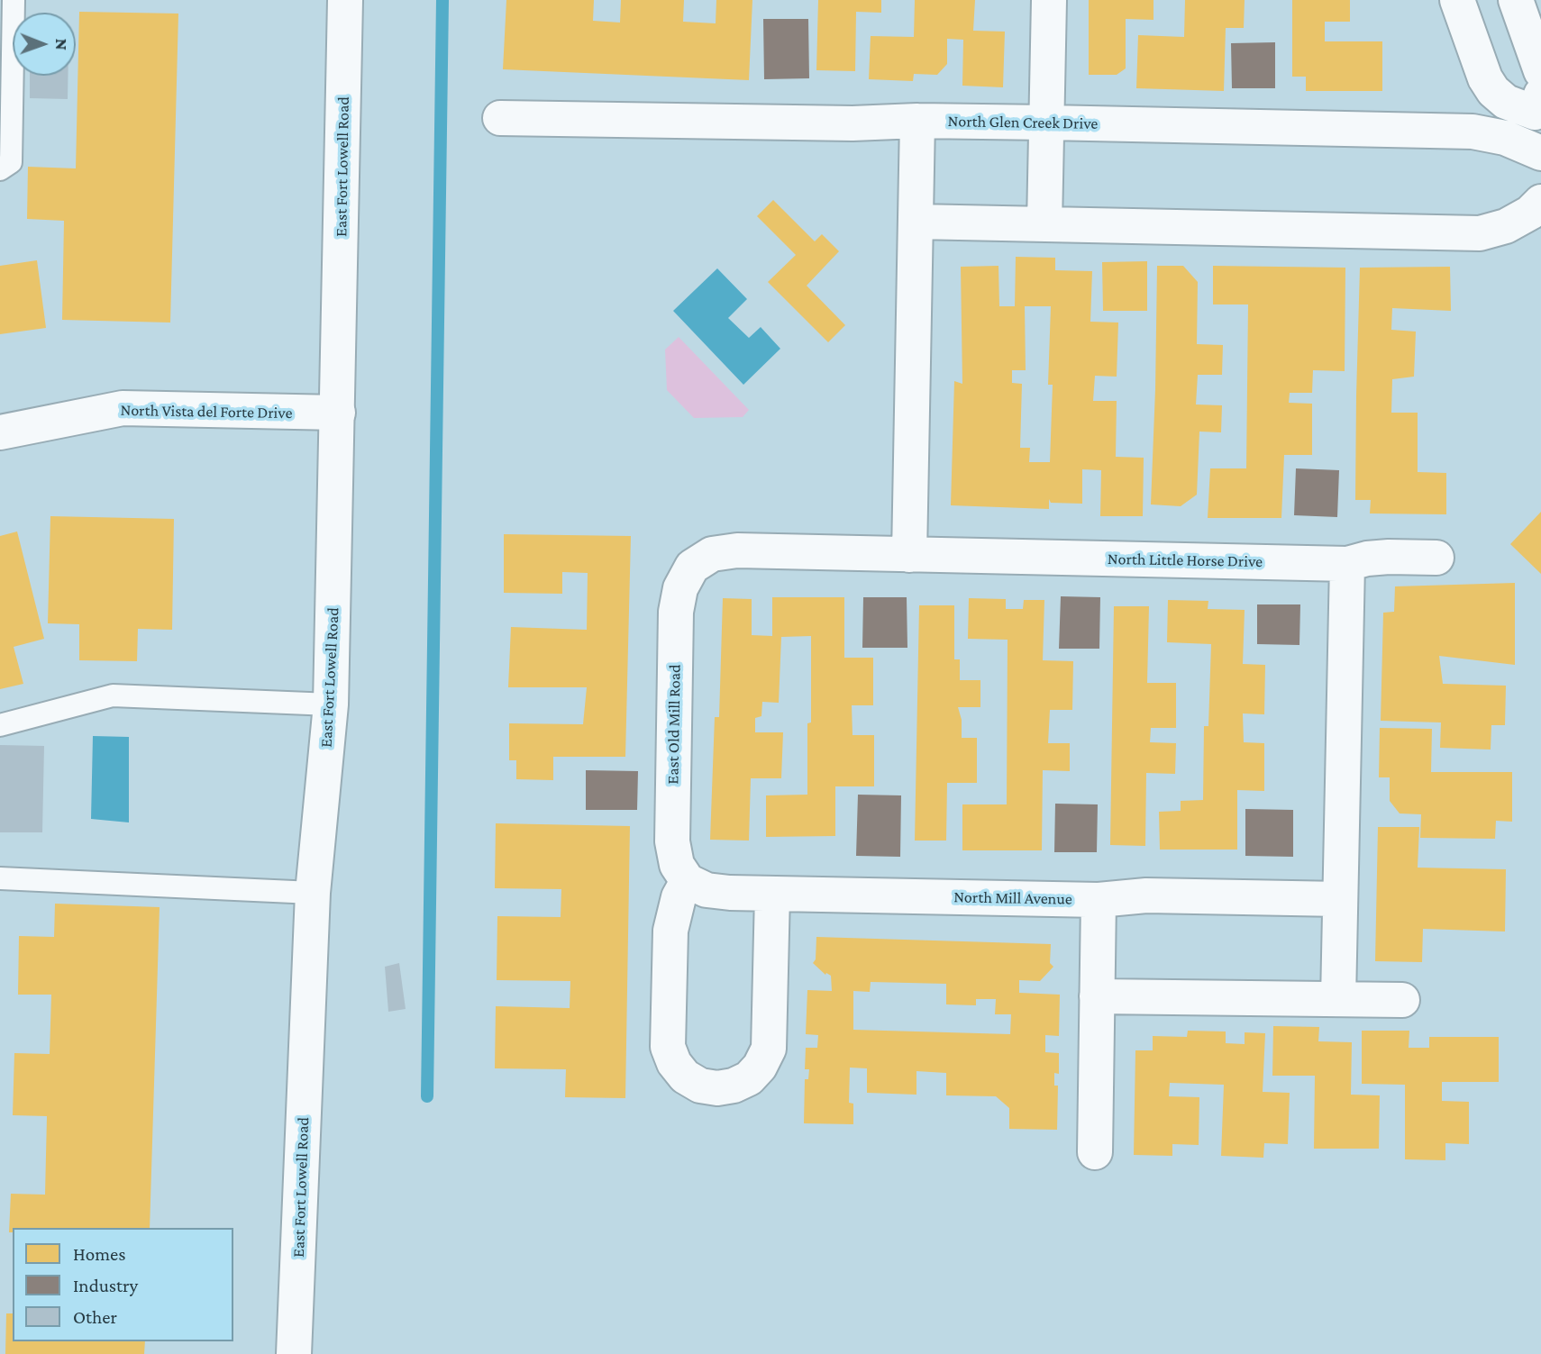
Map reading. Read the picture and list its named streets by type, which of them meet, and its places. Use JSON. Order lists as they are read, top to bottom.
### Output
{
  "streets": {
    "street": [
      "North Glen Creek Drive",
      "East Fort Lowell Road",
      "North Vista del Forte Drive",
      "North Little Horse Drive",
      "East Old Mill Road",
      "North Mill Avenue"
    ]
  },
  "crossings": [
    ["East Fort Lowell Road", "North Vista del Forte Drive"],
    ["North Little Horse Drive", "East Old Mill Road"],
    ["East Old Mill Road", "North Mill Avenue"]
  ],
  "legend": ["Homes", "Industry", "Other"],
  "north": "right"
}
